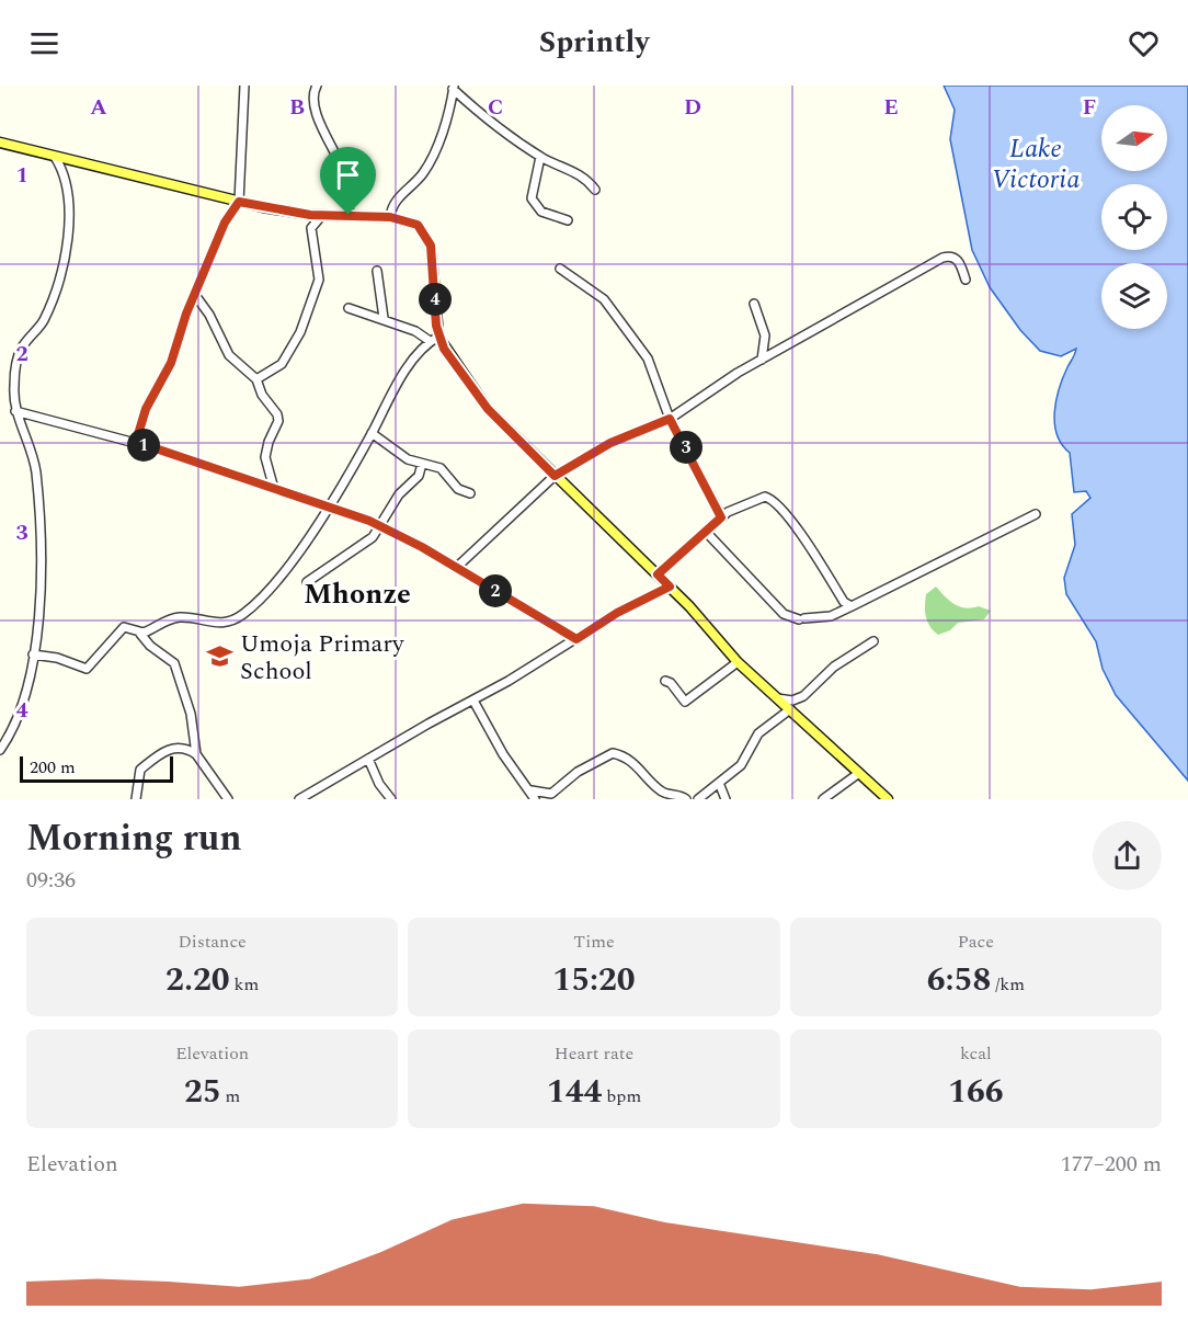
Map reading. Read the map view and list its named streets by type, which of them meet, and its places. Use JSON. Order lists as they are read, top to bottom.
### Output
{
  "districts": ["Mhonze"],
  "water": ["Lake Victoria"],
  "places": {
    "school or university": ["Umoja Primary School"]
  },
  "scale_bar": "200 m",
  "north": "right",
  "page": {
    "header": "Sprintly",
    "pins": [
      "4",
      "1",
      "3",
      "2"
    ],
    "scale": "200 m",
    "heading": ["Morning run", "09:36"],
    "stats": [
      ["Distance", "2.20 km"],
      ["Time", "15:20"],
      ["Pace", "6:58 /km"],
      ["Elevation", "25 m"],
      ["Heart rate", "144 bpm"],
      ["kcal", "166"]
    ],
    "chart": ["Elevation", "177–200 m"]
  },
  "grid": {
    "columns": [
      "A",
      "B",
      "C",
      "D",
      "E",
      "F"
    ],
    "rows": [
      "1",
      "2",
      "3",
      "4"
    ]
  }
}
